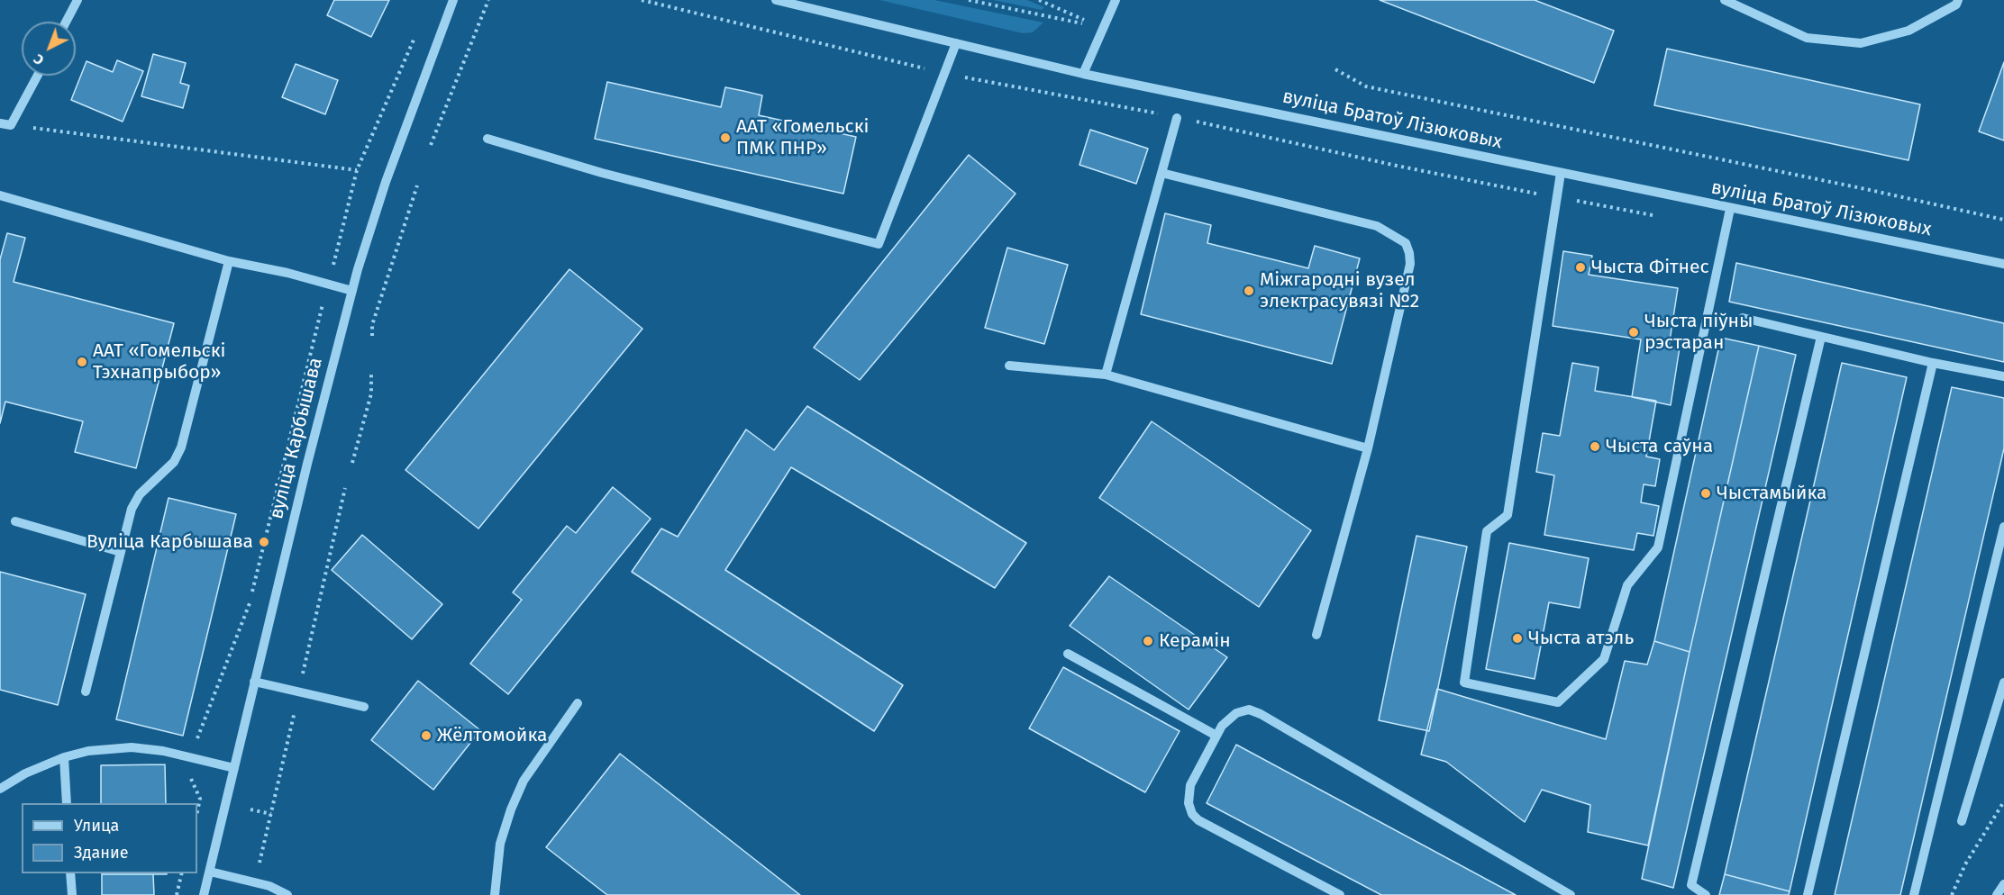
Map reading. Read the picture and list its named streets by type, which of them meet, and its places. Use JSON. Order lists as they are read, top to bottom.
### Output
{
  "streets": {
    "street": ["вуліца Братоў Лізюковых", "вуліца Карбышава"]
  },
  "places": [
    "ААТ «Гомельскі ПМК ПНР»",
    "Чыста Фітнес",
    "Міжгародні вузел электрасувязі №2",
    "Чыста піўны рэстаран",
    "ААТ «Гомельскі Тэхнапрыбор»",
    "Чыста саўна",
    "Чыстамыйка",
    "Вуліца Карбышава",
    "Чыста атэль",
    "Керамін",
    "Жёлтомойка"
  ],
  "legend": ["Улица", "Здание"],
  "north": "bottom left"
}
